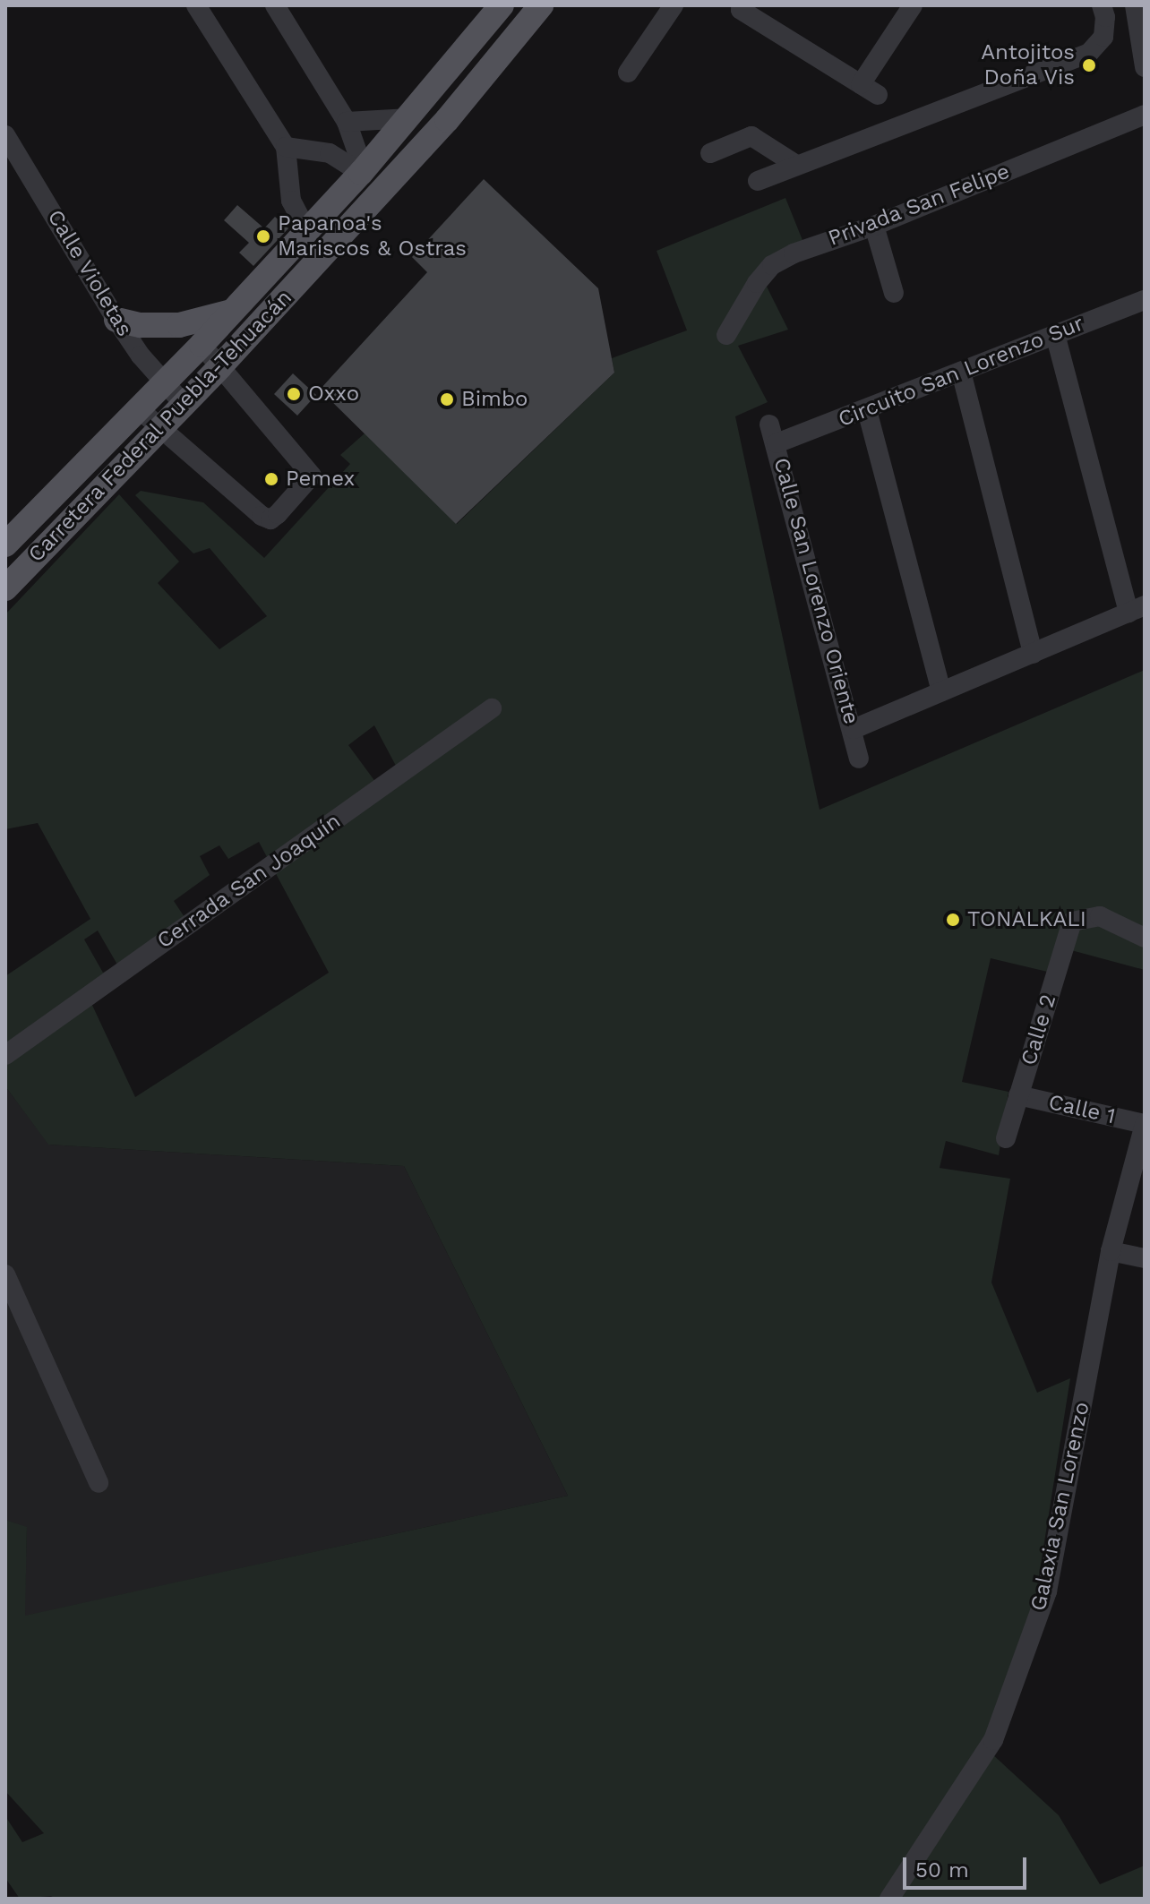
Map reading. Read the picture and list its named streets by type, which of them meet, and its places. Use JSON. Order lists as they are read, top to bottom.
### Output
{
  "streets": {
    "main road": ["Carretera Federal Puebla-Tehuacán"],
    "street": [
      "Privada San Felipe",
      "Calle Violetas",
      "Circuito San Lorenzo Sur",
      "Calle San Lorenzo Oriente",
      "Cerrada San Joaquín",
      "Calle 2",
      "Calle 1",
      "Galaxia San Lorenzo"
    ]
  },
  "crossings": [
    ["Calle Violetas", "Carretera Federal Puebla-Tehuacán"],
    ["Circuito San Lorenzo Sur", "Calle San Lorenzo Oriente"],
    ["Calle 2", "Calle 1"],
    ["Calle 1", "Galaxia San Lorenzo"]
  ],
  "places": [
    "Antojitos Doña Vis",
    "Papanoa's Mariscos & Ostras",
    "Oxxo",
    "Bimbo",
    "Pemex",
    "TONALKALI"
  ],
  "scale_bar": "50 m"
}
